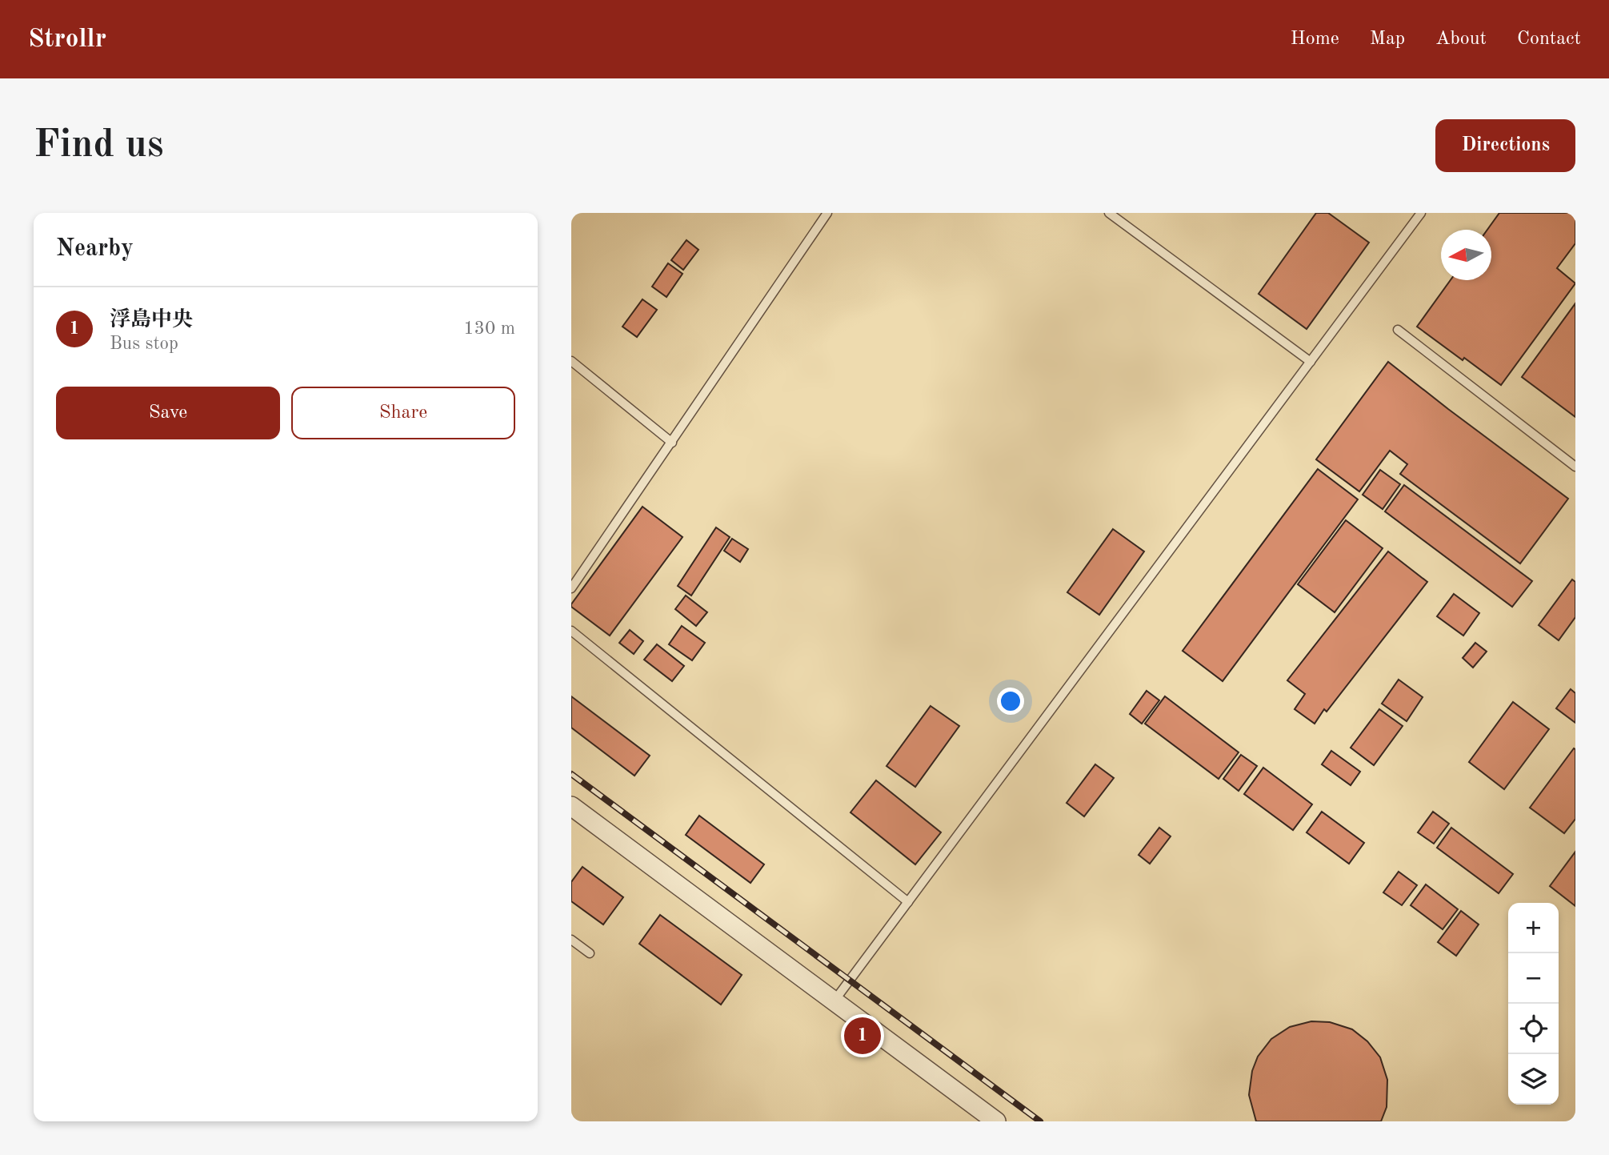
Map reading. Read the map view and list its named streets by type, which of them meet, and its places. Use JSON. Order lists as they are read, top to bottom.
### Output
{
  "north": "left",
  "page": {
    "header": "Strollr",
    "nav": [
      "Home",
      "Map",
      "About",
      "Contact"
    ],
    "buttons": [
      "Directions",
      ["Save", "Share"]
    ],
    "title": "Find us",
    "heading": "Nearby",
    "list": [
      {
        "mark": "1",
        "name": "浮島中央",
        "note": "Bus stop",
        "value": "130 m"
      }
    ],
    "map_buttons": ["+", "−"],
    "pins": "1"
  }
}
